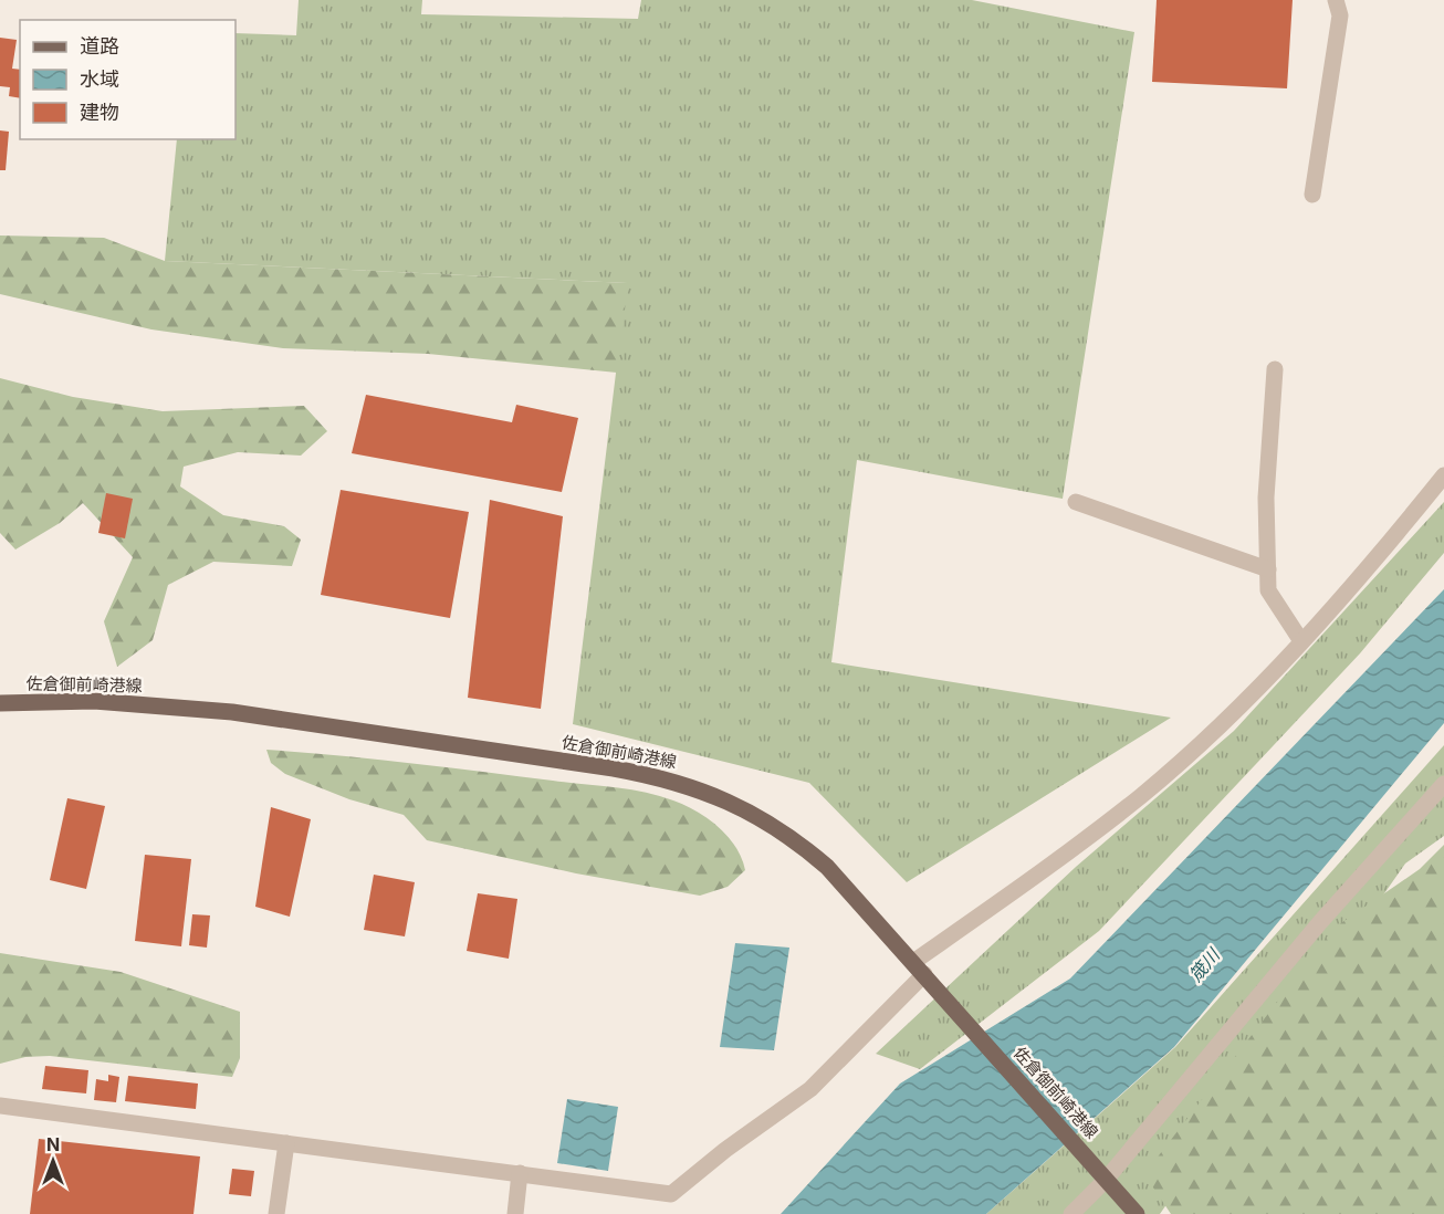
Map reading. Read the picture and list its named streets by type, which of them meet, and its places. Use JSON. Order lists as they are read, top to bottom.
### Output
{
  "streets": {
    "main road": ["佐倉御前崎港線"]
  },
  "water": ["筬川"],
  "legend": ["道路", "水域", "建物"],
  "north": "top"
}
